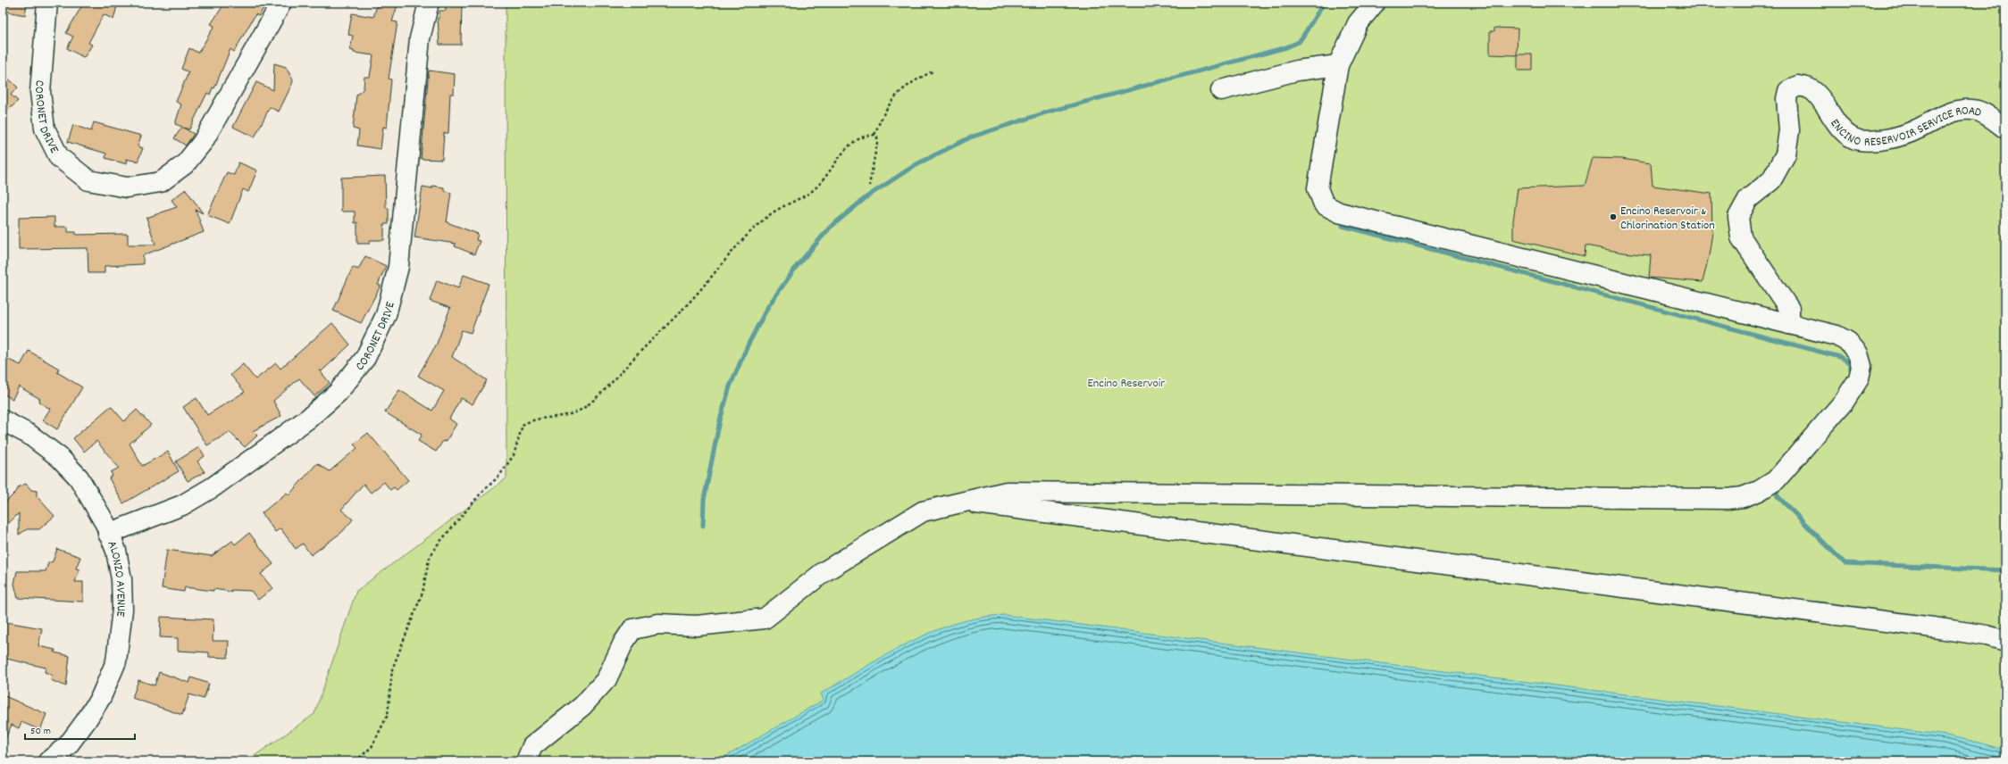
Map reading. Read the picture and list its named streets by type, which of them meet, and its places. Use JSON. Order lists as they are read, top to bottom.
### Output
{
  "streets": {
    "street": ["ENCINO RESERVOIR SERVICE ROAD", "CORONET DRIVE", "ALONZO AVENUE"]
  },
  "crossings": [
    ["CORONET DRIVE", "ALONZO AVENUE"]
  ],
  "parks": ["Encino Reservoir"],
  "places": ["Encino Reservoir & Chlorination Station"],
  "scale_bar": "50 m"
}
